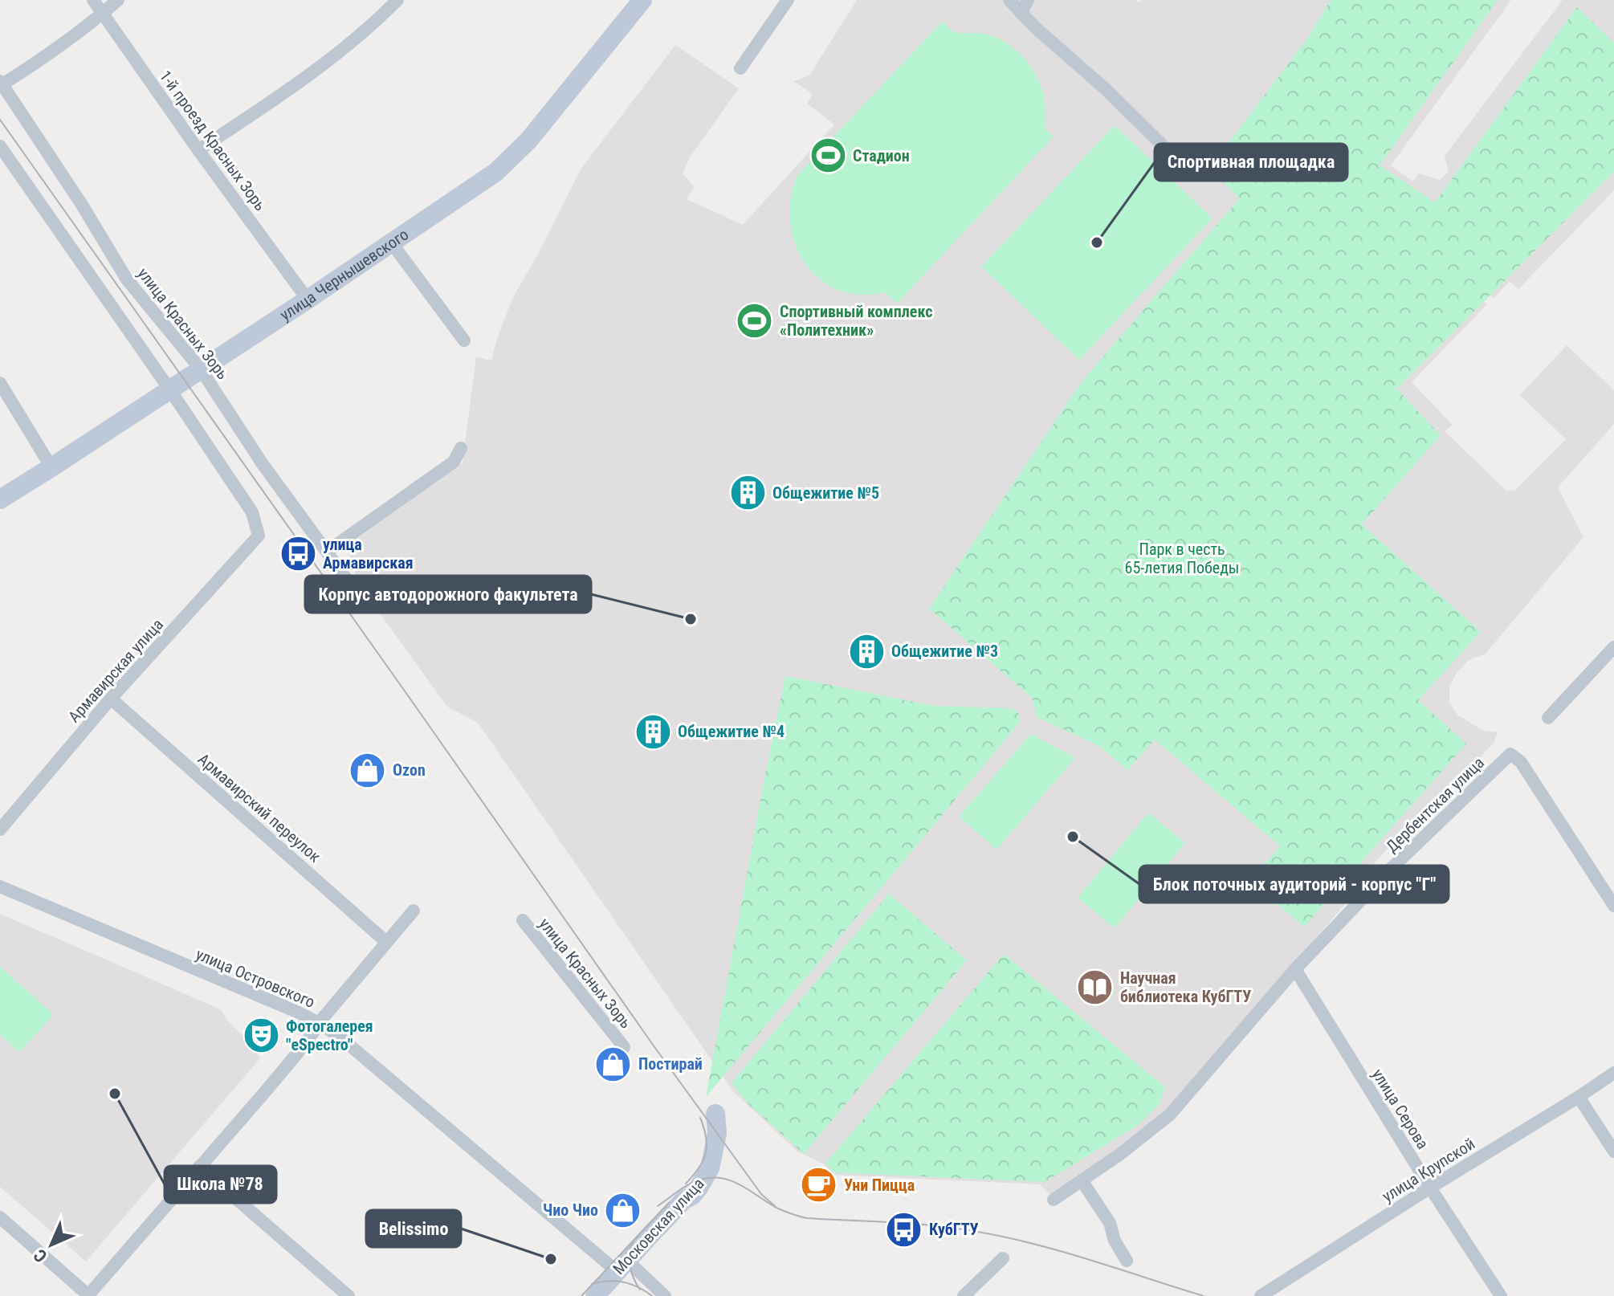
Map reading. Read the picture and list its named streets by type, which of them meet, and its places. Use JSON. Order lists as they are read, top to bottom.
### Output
{
  "streets": {
    "street": [
      "1-й проезд Красных Зорь",
      "улица Чернышевского",
      "улица Красных Зорь",
      "Армавирская улица",
      "Дербентская улица",
      "Армавирский переулок",
      "улица Островского",
      "улица Серова",
      "улица Крупской",
      "Московская улица"
    ]
  },
  "crossings": [
    ["1-й проезд Красных Зорь", "улица Чернышевского"],
    ["улица Чернышевского", "улица Красных Зорь"],
    ["улица Чернышевского", "Армавирская улица"],
    ["Армавирская улица", "Армавирский переулок"],
    ["Дербентская улица", "улица Серова"],
    ["улица Островского", "Московская улица"],
    ["улица Серова", "улица Крупской"]
  ],
  "parks": ["Парк в честь 65-летия Победы"],
  "places": {
    "sports": ["Стадион", "Спортивный комплекс «Политехник»"],
    "other": [
      "Спортивная площадка",
      "Корпус автодорожного факультета",
      "Блок поточных аудиторий - корпус \"Г\"",
      "Школа №78",
      "Belissimo"
    ],
    "building": ["Общежитие №5", "Общежитие №3", "Общежитие №4"],
    "bus stop": ["улица Армавирская", "КубГТУ"],
    "shop": ["Ozon", "Постирай", "Чио Чио"],
    "library": ["Научная библиотека КубГТУ"],
    "theatre": ["Фотогалерея \"eSpectro\""],
    "cafe": ["Уни Пицца"]
  },
  "north": "bottom left"
}
